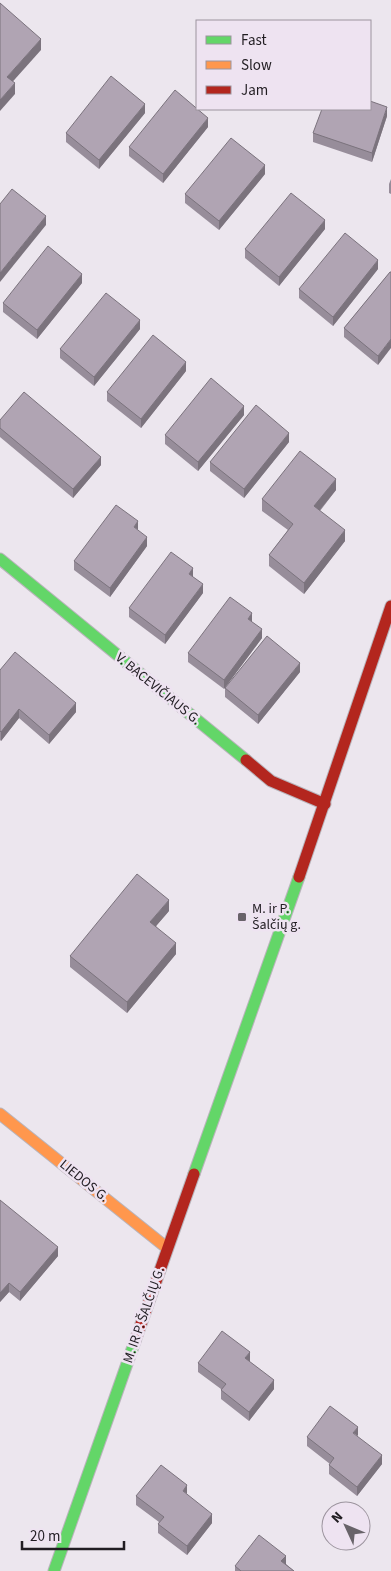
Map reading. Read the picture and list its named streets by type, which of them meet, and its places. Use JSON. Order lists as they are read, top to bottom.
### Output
{
  "streets": {
    "street": ["V. BACEVIČIAUS G.", "LIEDOS G.", "M. IR P. ŠALČIŲ G."]
  },
  "crossings": [
    ["V. BACEVIČIAUS G.", "M. IR P. ŠALČIŲ G."],
    ["LIEDOS G.", "M. IR P. ŠALČIŲ G."]
  ],
  "places": {
    "transit": ["M. ir P. Šalčių g."]
  },
  "legend": ["Fast", "Slow", "Jam"],
  "scale_bar": "20 m",
  "north": "top left"
}
